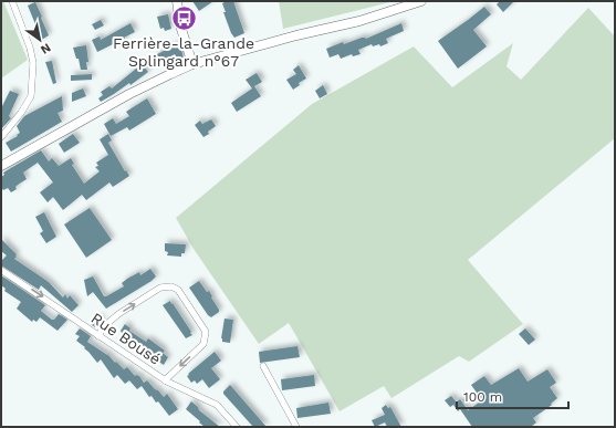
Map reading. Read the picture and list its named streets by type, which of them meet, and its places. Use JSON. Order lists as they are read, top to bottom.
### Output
{
  "streets": {
    "street": ["Rue Bousé"]
  },
  "one_way": ["Rue Bousé"],
  "places": {
    "bus stop": ["Ferrière-la-Grande Splingard n°67"]
  },
  "scale_bar": "100 m",
  "north": "bottom right"
}
